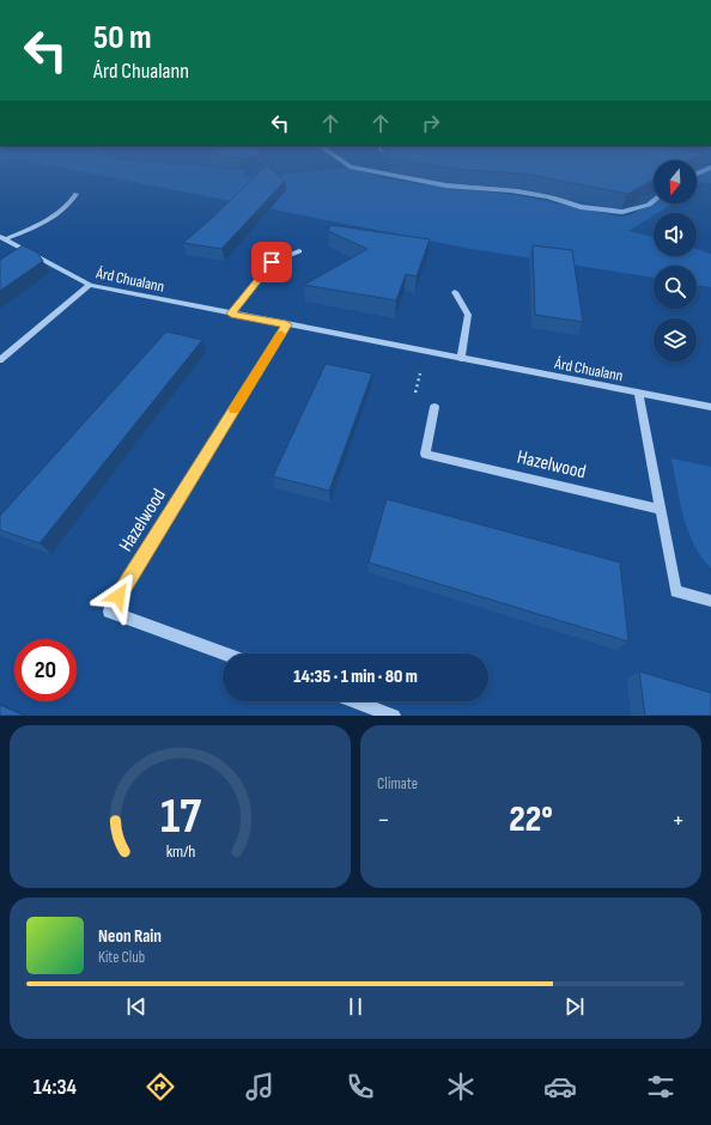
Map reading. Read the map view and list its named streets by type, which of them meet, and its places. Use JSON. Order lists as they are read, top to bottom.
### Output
{
  "streets": {
    "street": ["Árd Chualann", "Hazelwood"]
  },
  "crossings": [
    ["Árd Chualann", "Hazelwood"]
  ],
  "north": "bottom",
  "page": {
    "turn": ["50 m", "Árd Chualann"],
    "limit": "20",
    "trip": "14:35 · 1 min · 80 m",
    "tile": "Climate",
    "heat": ["−", "22°", "+"],
    "song": ["Neon Rain", "Kite Club"],
    "tabs": "14:34",
    "gauge": ["17", "km/h"]
  }
}
